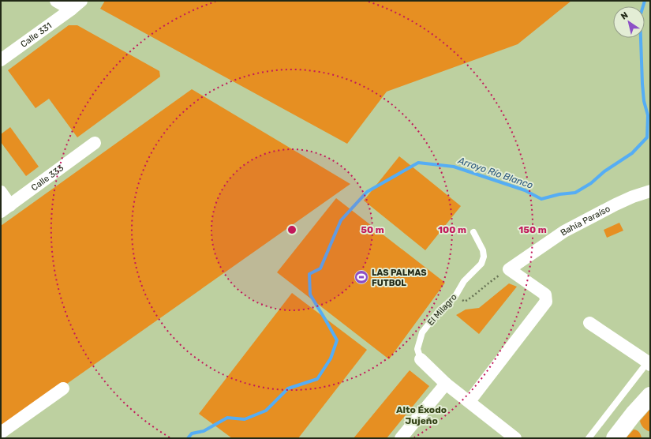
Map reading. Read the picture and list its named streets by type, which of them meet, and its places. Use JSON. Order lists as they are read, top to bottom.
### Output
{
  "streets": {
    "street": ["Calle 331", "Calle 333", "Bahía Paraíso"],
    "lane": ["El Milagro"]
  },
  "districts": ["Alto Éxodo Jujeño"],
  "water": ["Arroyo Río Blanco"],
  "places": {
    "sports": ["LAS PALMAS FUTBOL"]
  },
  "north": "top left",
  "rings": ["50 m", "100 m", "150 m"]
}
